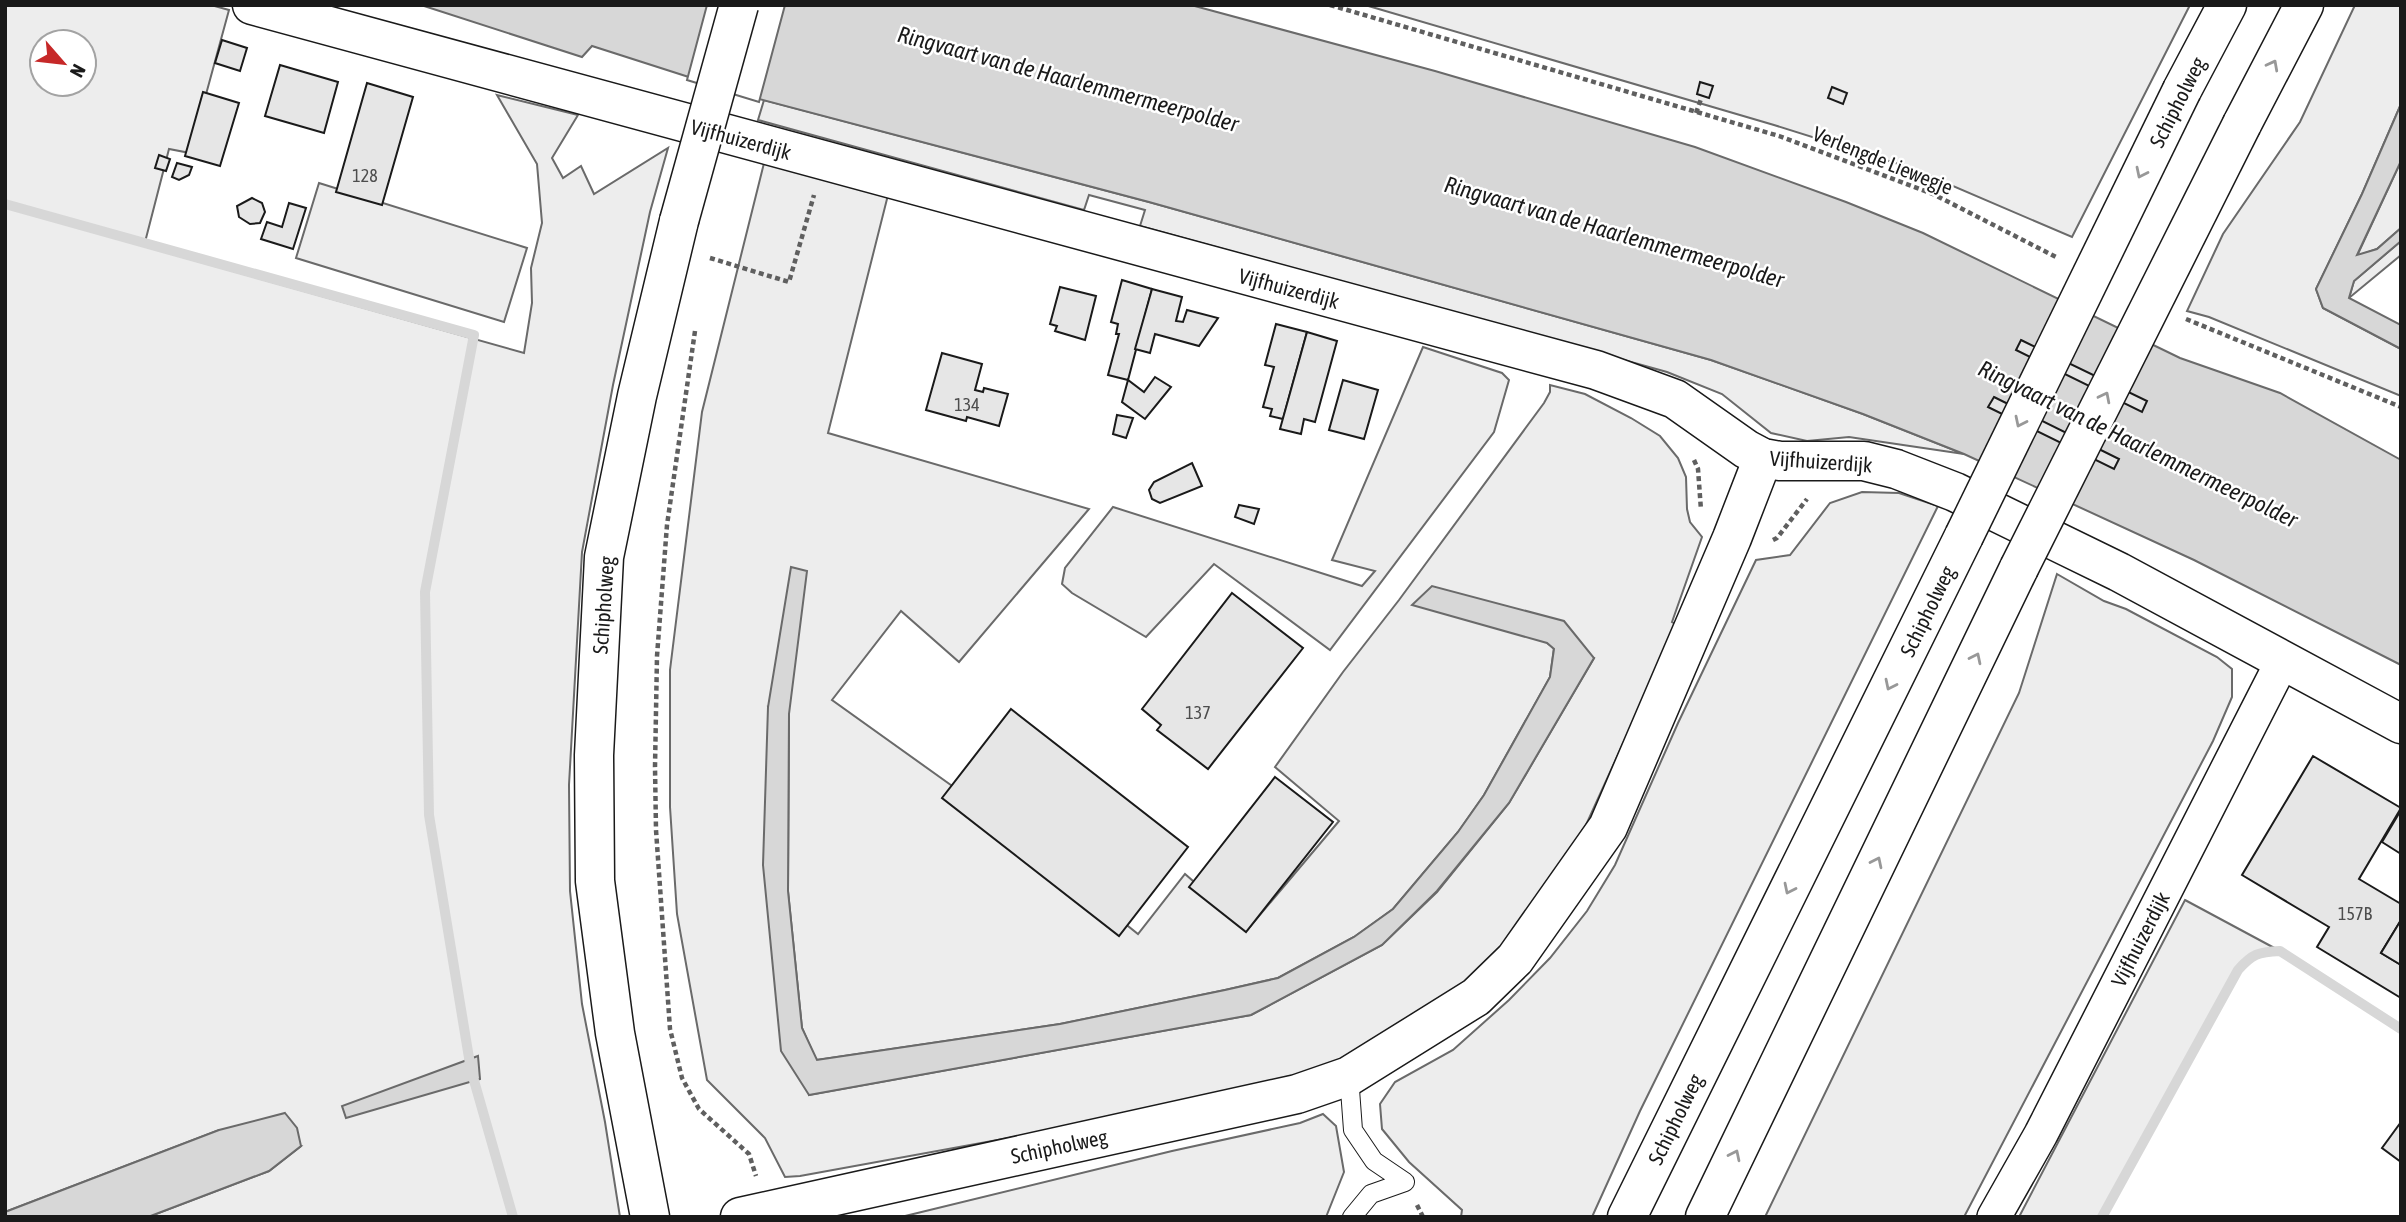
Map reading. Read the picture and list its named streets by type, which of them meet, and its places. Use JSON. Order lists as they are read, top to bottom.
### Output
{
  "streets": {
    "main road": ["Schipholweg", "Vijfhuizerdijk"],
    "path": ["Verlengde Liewegje"]
  },
  "crossings": [
    ["Schipholweg", "Vijfhuizerdijk"]
  ],
  "water": ["Ringvaart van de Haarlemmermeerpolder"],
  "house_numbers": [
    "128",
    "134",
    "137",
    "157B"
  ],
  "north": "bottom right"
}
